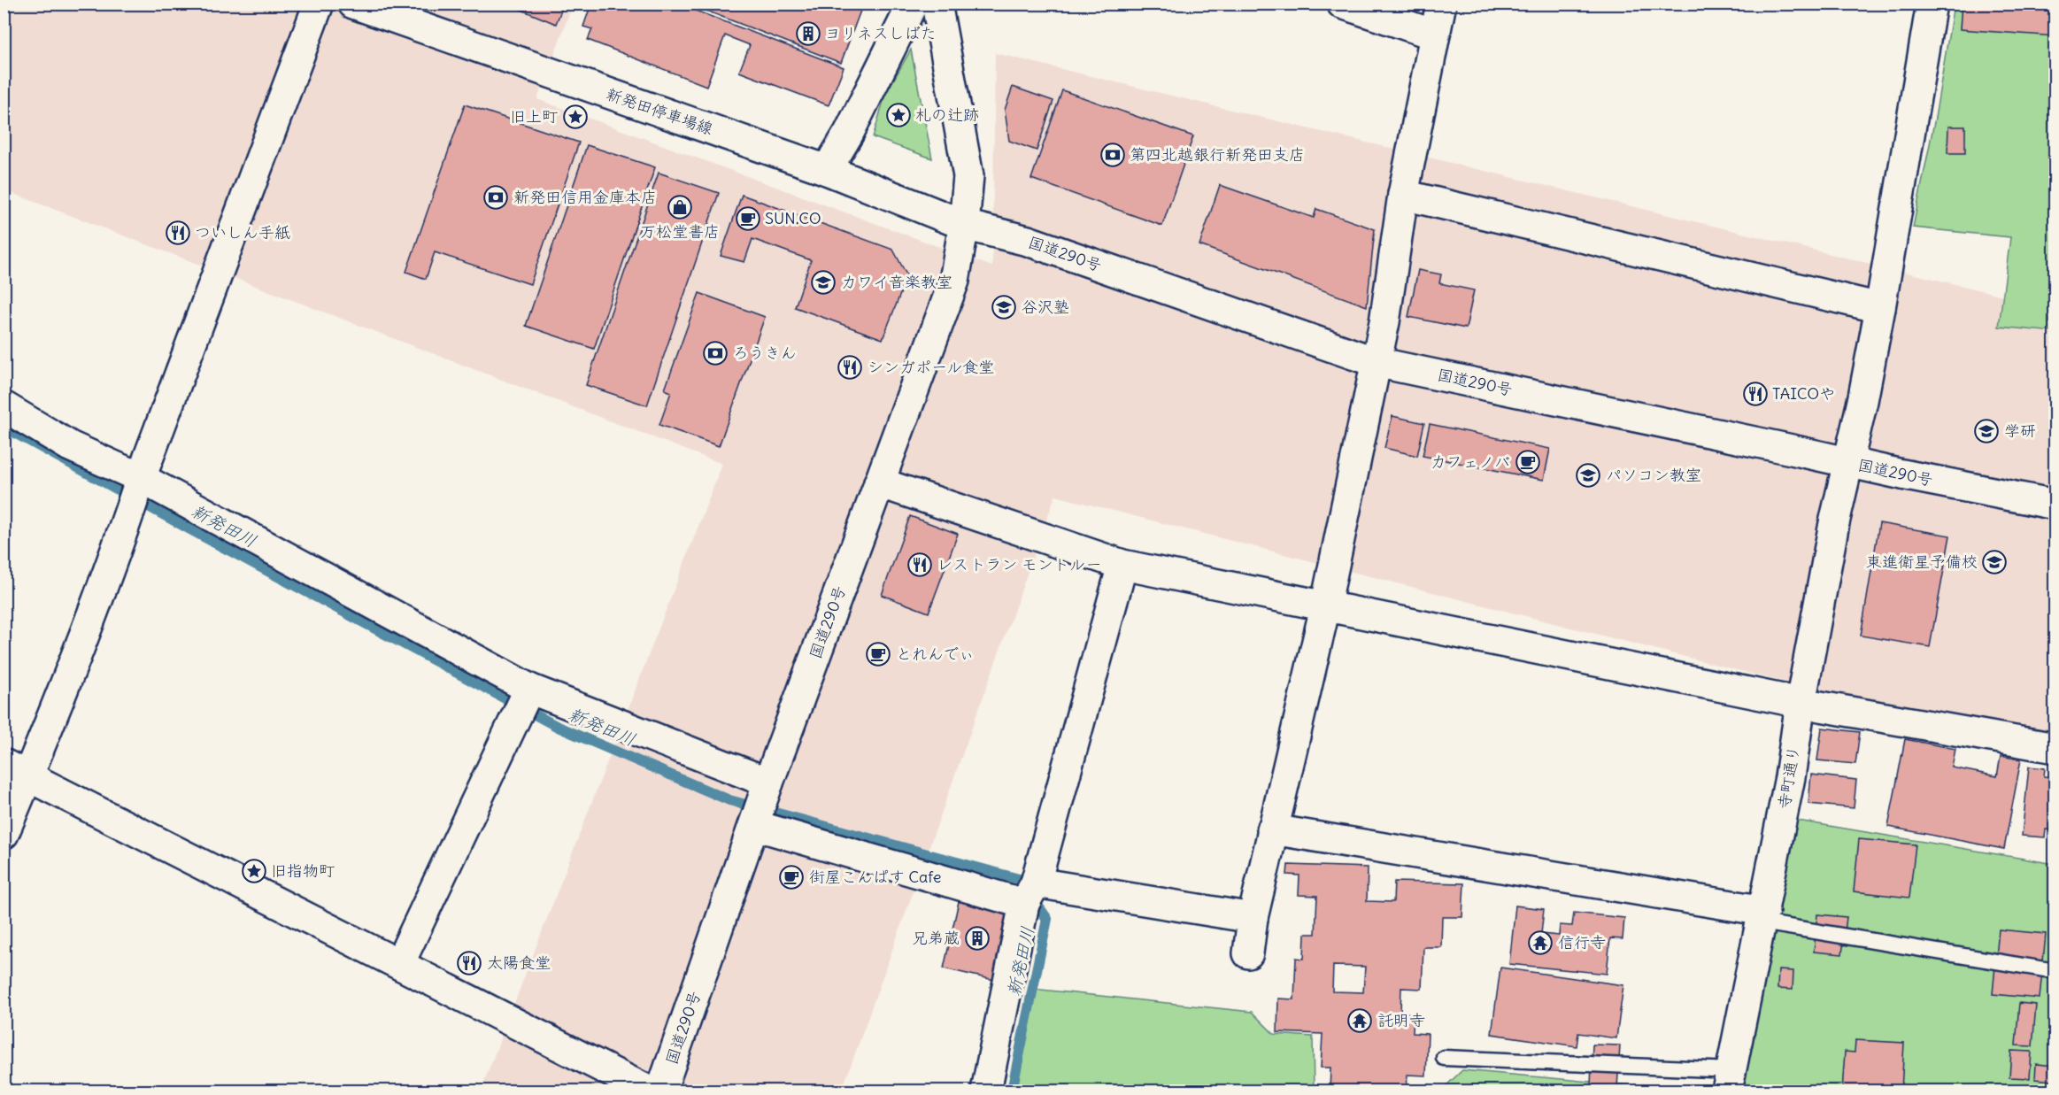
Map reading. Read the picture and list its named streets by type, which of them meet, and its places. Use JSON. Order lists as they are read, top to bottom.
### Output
{
  "streets": {
    "main road": ["新発田停車場線", "国道290号", "寺町通り"]
  },
  "crossings": [
    ["新発田停車場線", "国道290号"],
    ["国道290号", "寺町通り"]
  ],
  "water": ["新発田川"],
  "places": {
    "building": ["ヨリネスしばた", "兄弟蔵"],
    "place": ["札の辻跡", "旧上町", "旧指物町"],
    "bank": ["第四北越銀行新発田支店", "新発田信用金庫本店", "ろうきん"],
    "shop": ["万松堂書店"],
    "cafe": [
      "SUN.CO",
      "カフェノバ",
      "とれんでぃ",
      "街屋こんぱす Cafe"
    ],
    "restaurant": [
      "ついしん手紙",
      "シンガポール食堂",
      "TAICOや",
      "レストラン モントルー",
      "太陽食堂"
    ],
    "school or university": [
      "カワイ音楽教室",
      "谷沢塾",
      "学研",
      "パソコン教室",
      "東進衛星予備校"
    ],
    "temple": ["信行寺", "託明寺"]
  }
}
